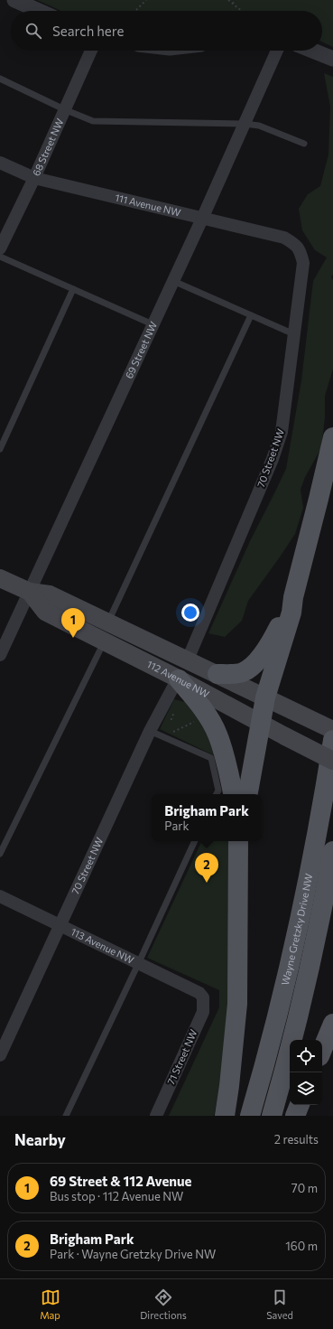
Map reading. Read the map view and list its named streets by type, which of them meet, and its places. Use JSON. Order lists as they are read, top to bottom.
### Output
{
  "streets": {
    "main road": ["112 Avenue NW", "Wayne Gretzky Drive NW"],
    "street": [
      "68 Street NW",
      "111 Avenue NW",
      "69 Street NW",
      "70 Street NW",
      "113 Avenue NW",
      "71 Street NW"
    ]
  },
  "crossings": [
    ["68 Street NW", "111 Avenue NW"],
    ["111 Avenue NW", "69 Street NW"],
    ["111 Avenue NW", "70 Street NW"],
    ["69 Street NW", "112 Avenue NW"],
    ["70 Street NW", "112 Avenue NW"],
    ["70 Street NW", "113 Avenue NW"],
    ["113 Avenue NW", "71 Street NW"]
  ],
  "page": {
    "search": "Search here",
    "pins": ["1", "2"],
    "popup": ["Brigham Park", "Park"],
    "heading": ["Nearby", "2 results"],
    "list": [
      {
        "mark": "1",
        "name": "69 Street & 112 Avenue",
        "note": "Bus stop · 112 Avenue NW",
        "value": "70 m"
      },
      {
        "mark": "2",
        "name": "Brigham Park",
        "note": "Park · Wayne Gretzky Drive NW",
        "value": "160 m"
      }
    ],
    "nav": ["Map", "Directions", "Saved"]
  }
}
